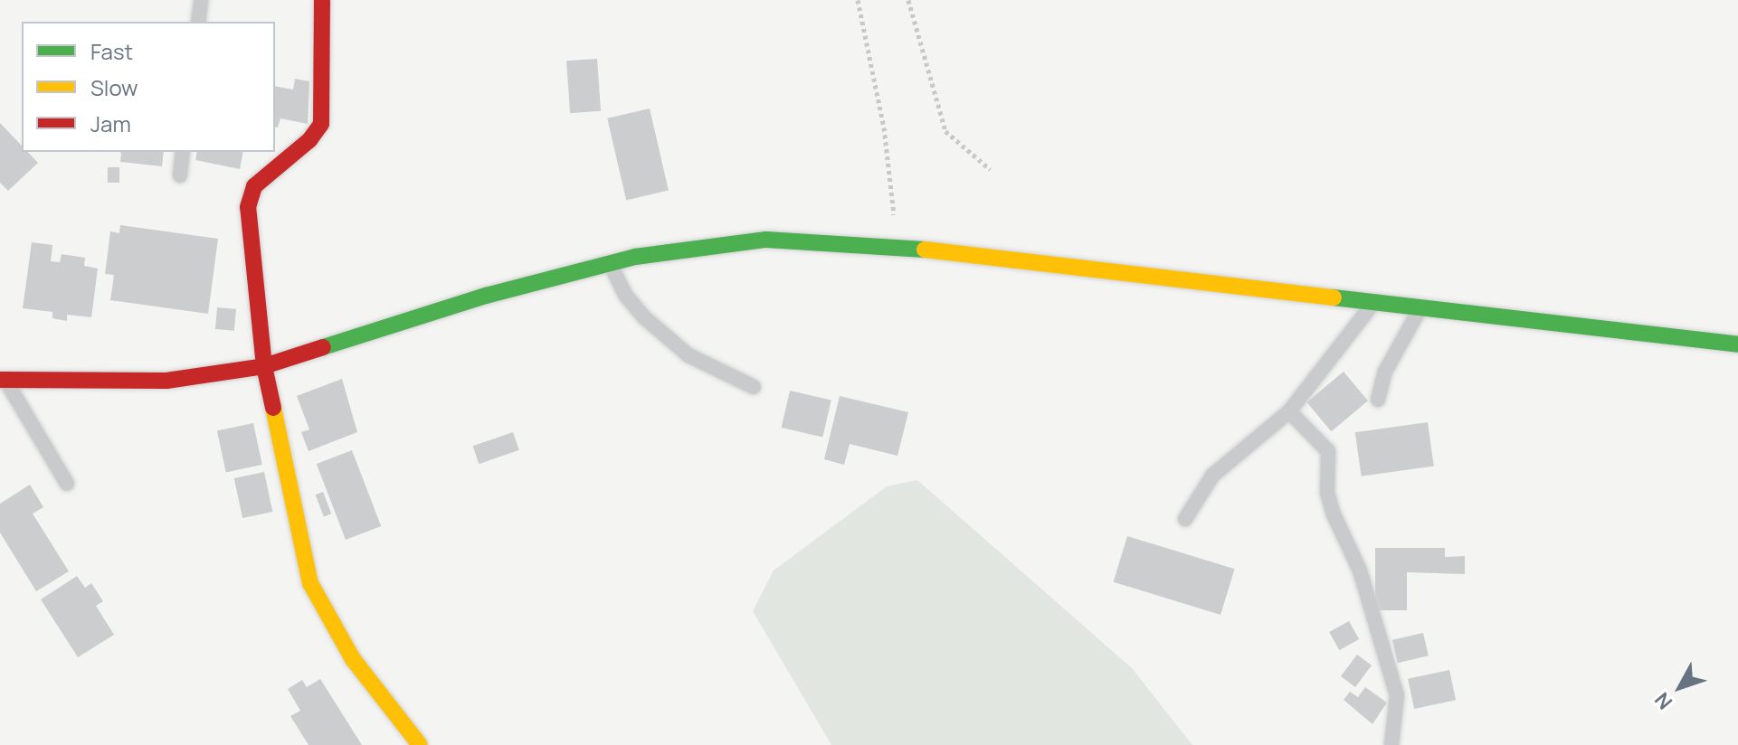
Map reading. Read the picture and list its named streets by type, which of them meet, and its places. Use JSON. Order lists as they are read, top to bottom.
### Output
{
  "legend": ["Fast", "Slow", "Jam"],
  "north": "bottom left"
}
